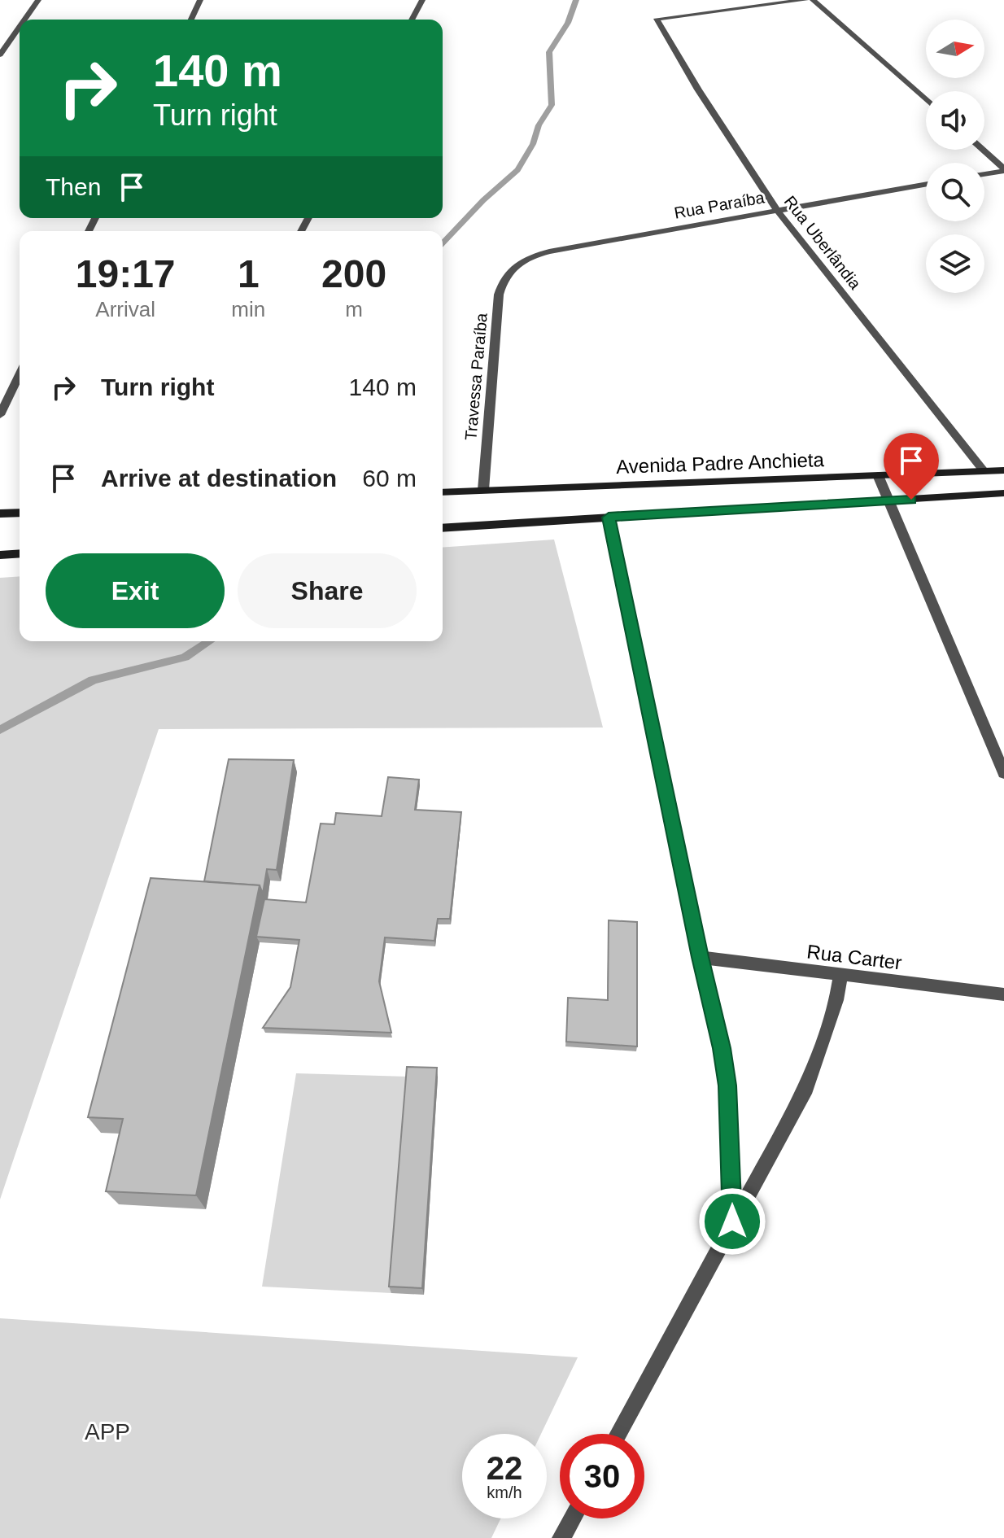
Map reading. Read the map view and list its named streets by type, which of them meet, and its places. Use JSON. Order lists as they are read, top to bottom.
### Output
{
  "streets": {
    "street": [
      "Rua Paraíba",
      "Rua Uberlândia",
      "Travessa Paraíba",
      "Avenida Padre Anchieta",
      "Rua Carter"
    ]
  },
  "crossings": [
    ["Rua Paraíba", "Rua Uberlândia"],
    ["Rua Paraíba", "Travessa Paraíba"],
    ["Rua Uberlândia", "Avenida Padre Anchieta"],
    ["Travessa Paraíba", "Avenida Padre Anchieta"]
  ],
  "parks": ["APP"],
  "north": "right",
  "page": {
    "turn": ["140 m", "Turn right"],
    "then": "Then",
    "eta": [
      "19:17",
      "Arrival",
      "1",
      "min",
      "200",
      "m"
    ],
    "list": [
      {
        "name": "Turn right",
        "value": "140 m"
      },
      {
        "name": "Arrive at destination",
        "value": "60 m"
      }
    ],
    "buttons": ["Exit", "Share"],
    "speed": "22 km/h",
    "limit": "30"
  }
}
